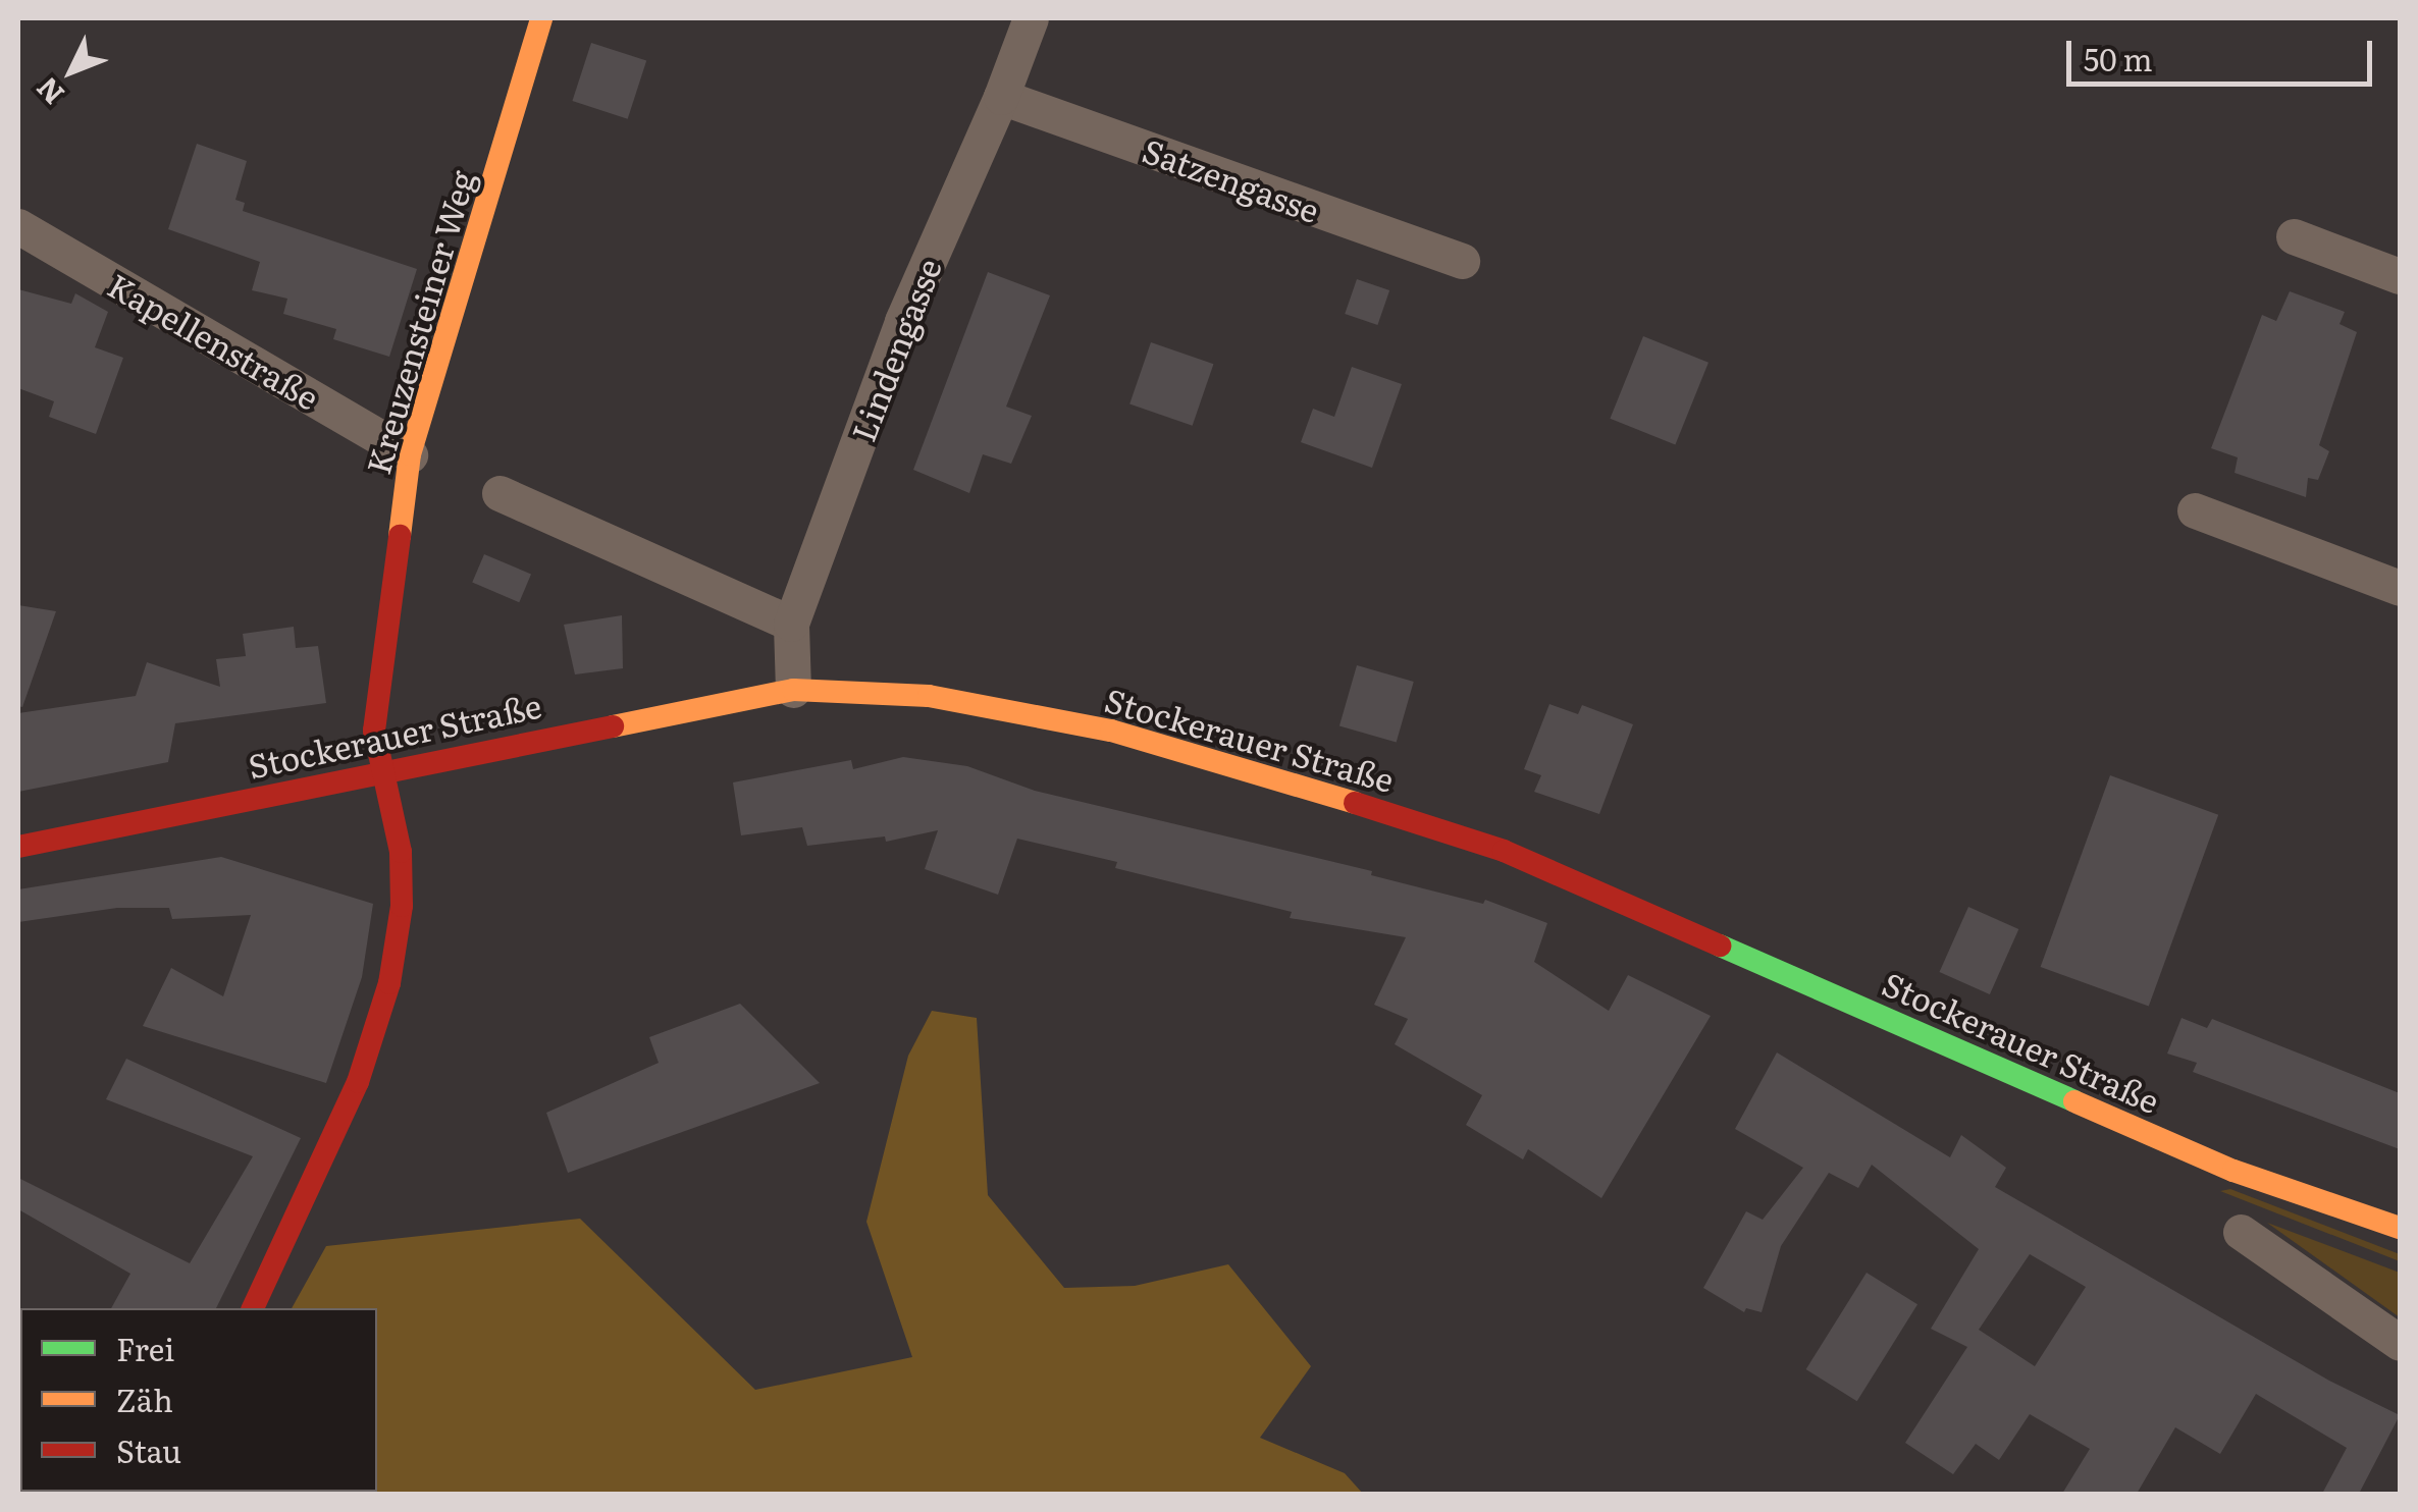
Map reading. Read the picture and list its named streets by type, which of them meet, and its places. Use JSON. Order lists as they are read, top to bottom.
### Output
{
  "streets": {
    "street": [
      "Satzengasse",
      "Kreuzensteiner Weg",
      "Kapellenstraße",
      "Lindengasse",
      "Stockerauer Straße"
    ]
  },
  "crossings": [
    ["Satzengasse", "Lindengasse"],
    ["Kreuzensteiner Weg", "Kapellenstraße"],
    ["Kreuzensteiner Weg", "Stockerauer Straße"],
    ["Lindengasse", "Stockerauer Straße"]
  ],
  "legend": ["Frei", "Zäh", "Stau"],
  "scale_bar": "50 m",
  "north": "bottom left"
}
